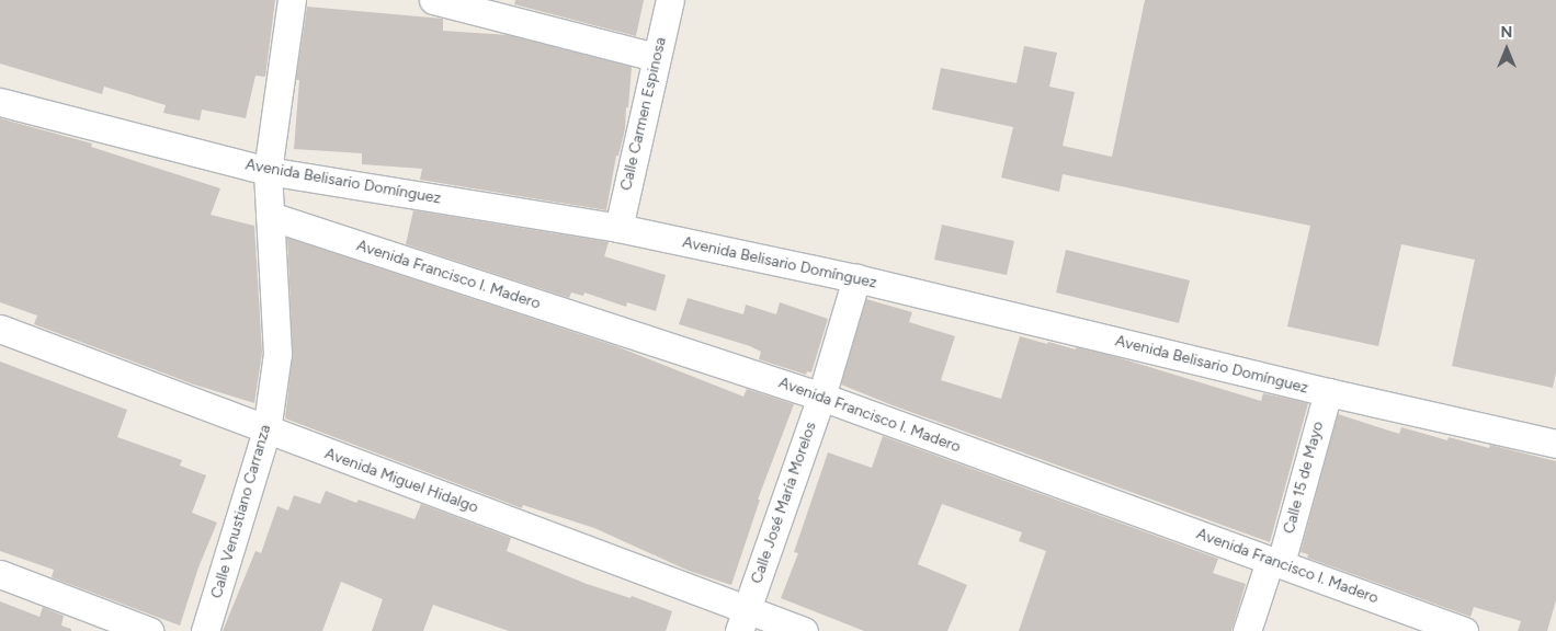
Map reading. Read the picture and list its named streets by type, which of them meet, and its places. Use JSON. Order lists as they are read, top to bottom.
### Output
{
  "streets": {
    "street": [
      "Calle Carmen Espinosa",
      "Avenida Belisario Domínguez",
      "Avenida Francisco I. Madero",
      "Calle 15 de Mayo",
      "Avenida Miguel Hidalgo",
      "Calle José María Morelos",
      "Calle Venustiano Carranza"
    ]
  },
  "crossings": [
    ["Calle Carmen Espinosa", "Avenida Belisario Domínguez"],
    ["Avenida Belisario Domínguez", "Calle 15 de Mayo"],
    ["Avenida Belisario Domínguez", "Calle José María Morelos"],
    ["Avenida Belisario Domínguez", "Calle Venustiano Carranza"],
    ["Avenida Francisco I. Madero", "Calle 15 de Mayo"],
    ["Avenida Francisco I. Madero", "Calle José María Morelos"],
    ["Avenida Francisco I. Madero", "Calle Venustiano Carranza"],
    ["Avenida Miguel Hidalgo", "Calle José María Morelos"],
    ["Avenida Miguel Hidalgo", "Calle Venustiano Carranza"]
  ],
  "north": "top"
}
